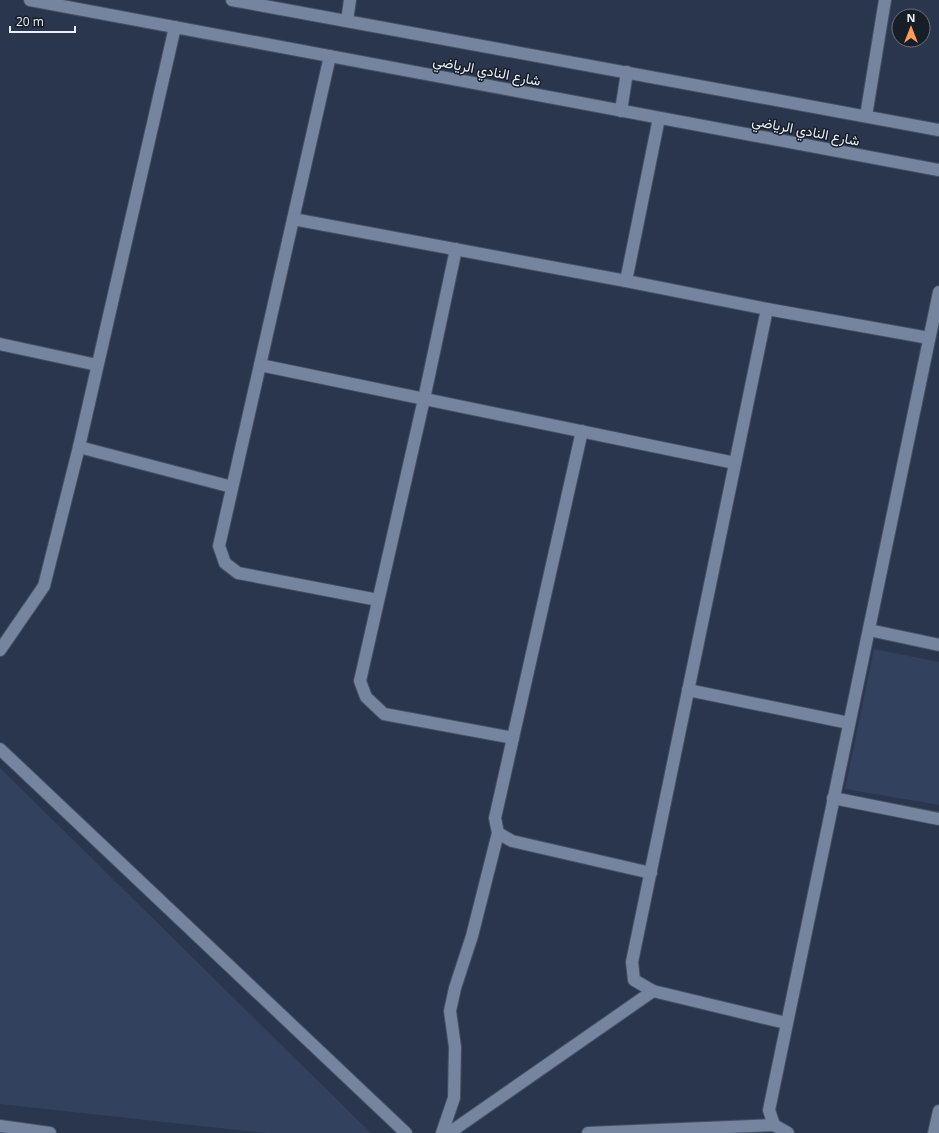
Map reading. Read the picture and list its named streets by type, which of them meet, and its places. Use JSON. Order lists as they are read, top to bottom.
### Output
{
  "streets": {
    "street": ["شارع النادي الرياضي"]
  },
  "scale_bar": "20 m",
  "north": "top"
}
